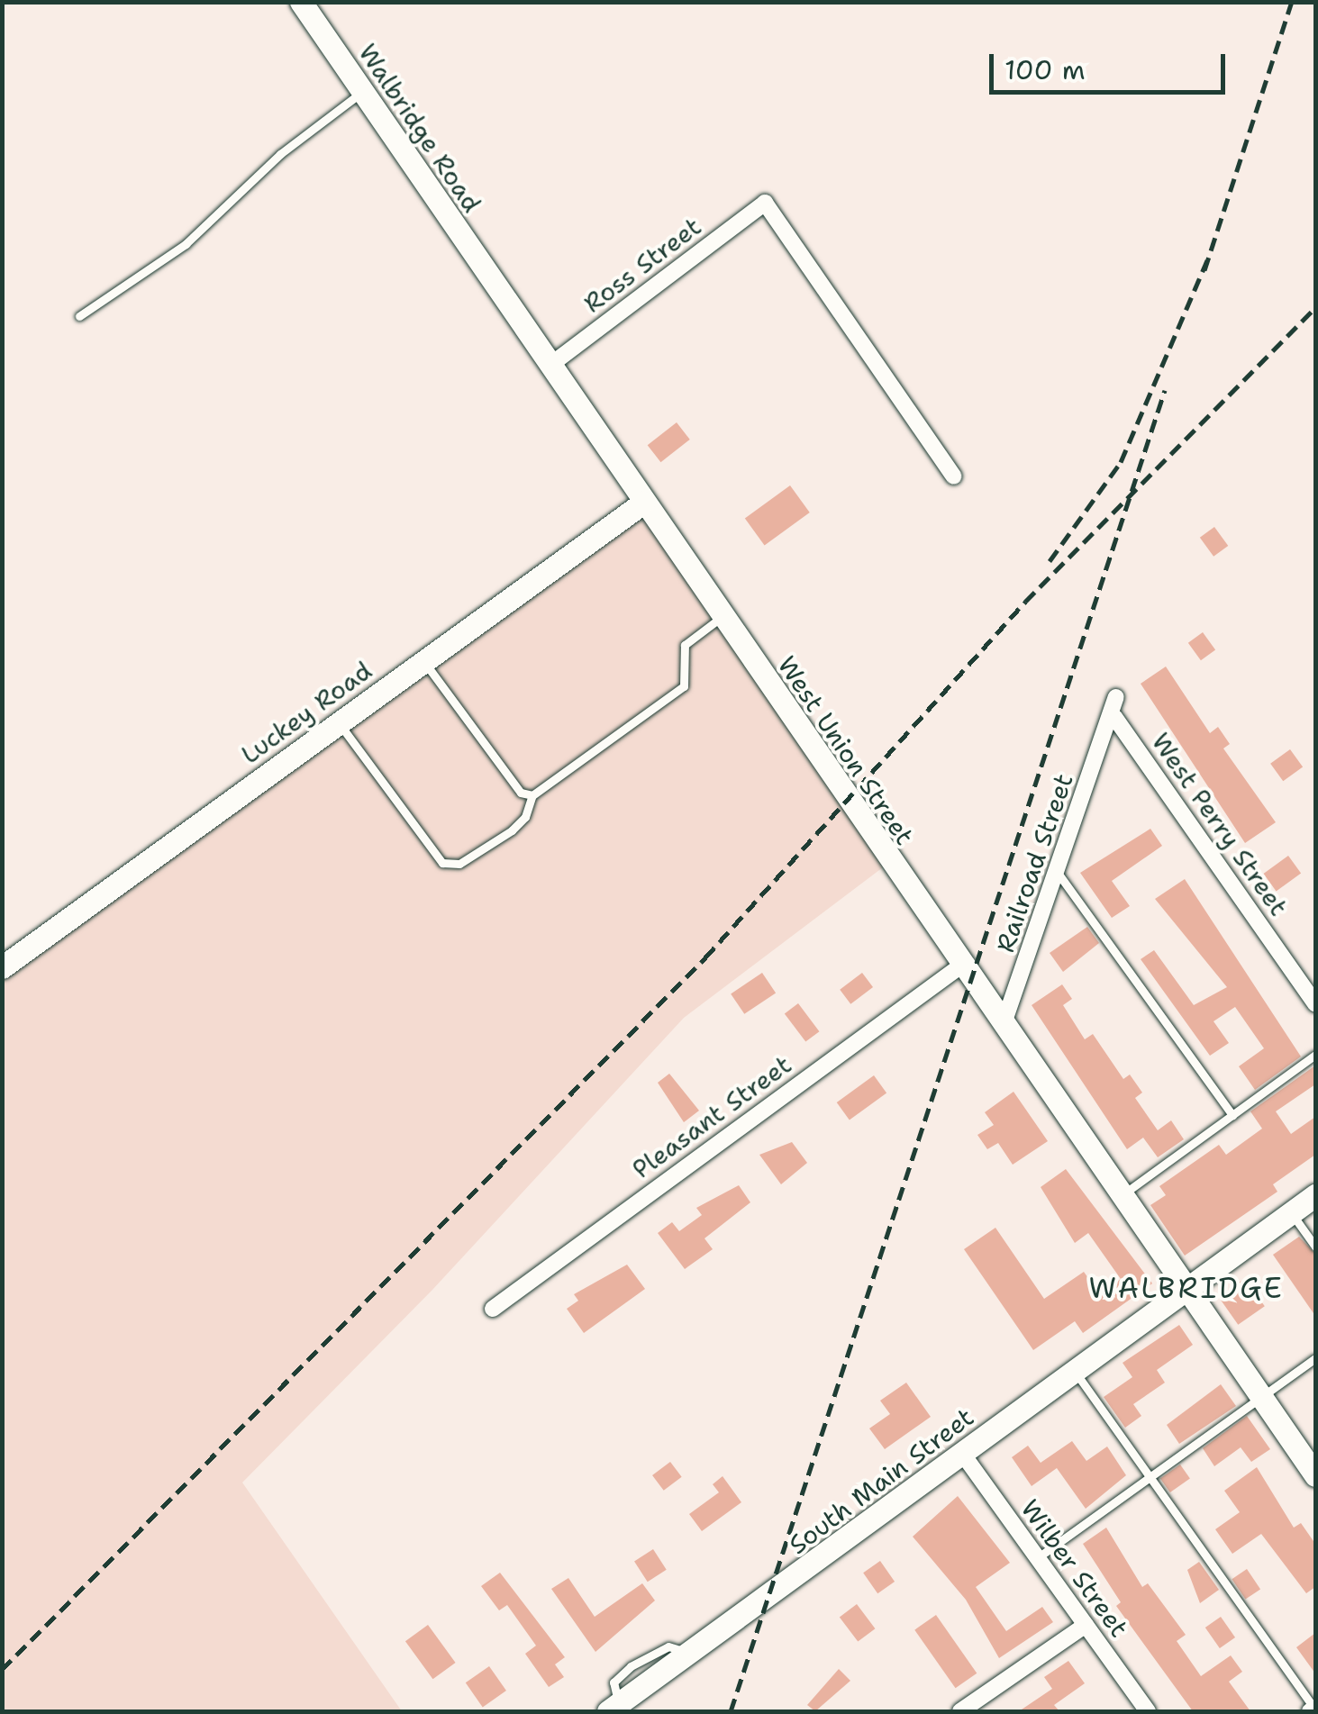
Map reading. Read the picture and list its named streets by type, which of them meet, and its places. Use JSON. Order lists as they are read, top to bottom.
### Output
{
  "streets": {
    "street": [
      "Walbridge Road",
      "Ross Street",
      "Luckey Road",
      "West Union Street",
      "West Perry Street",
      "Railroad Street",
      "Pleasant Street",
      "South Main Street",
      "Wilber Street"
    ]
  },
  "crossings": [
    ["Walbridge Road", "West Union Street"],
    ["Ross Street", "West Union Street"],
    ["Luckey Road", "West Union Street"],
    ["West Union Street", "Railroad Street"],
    ["West Union Street", "Pleasant Street"],
    ["West Union Street", "South Main Street"],
    ["West Perry Street", "Railroad Street"],
    ["South Main Street", "Wilber Street"]
  ],
  "districts": ["WALBRIDGE"],
  "scale_bar": "100 m"
}
